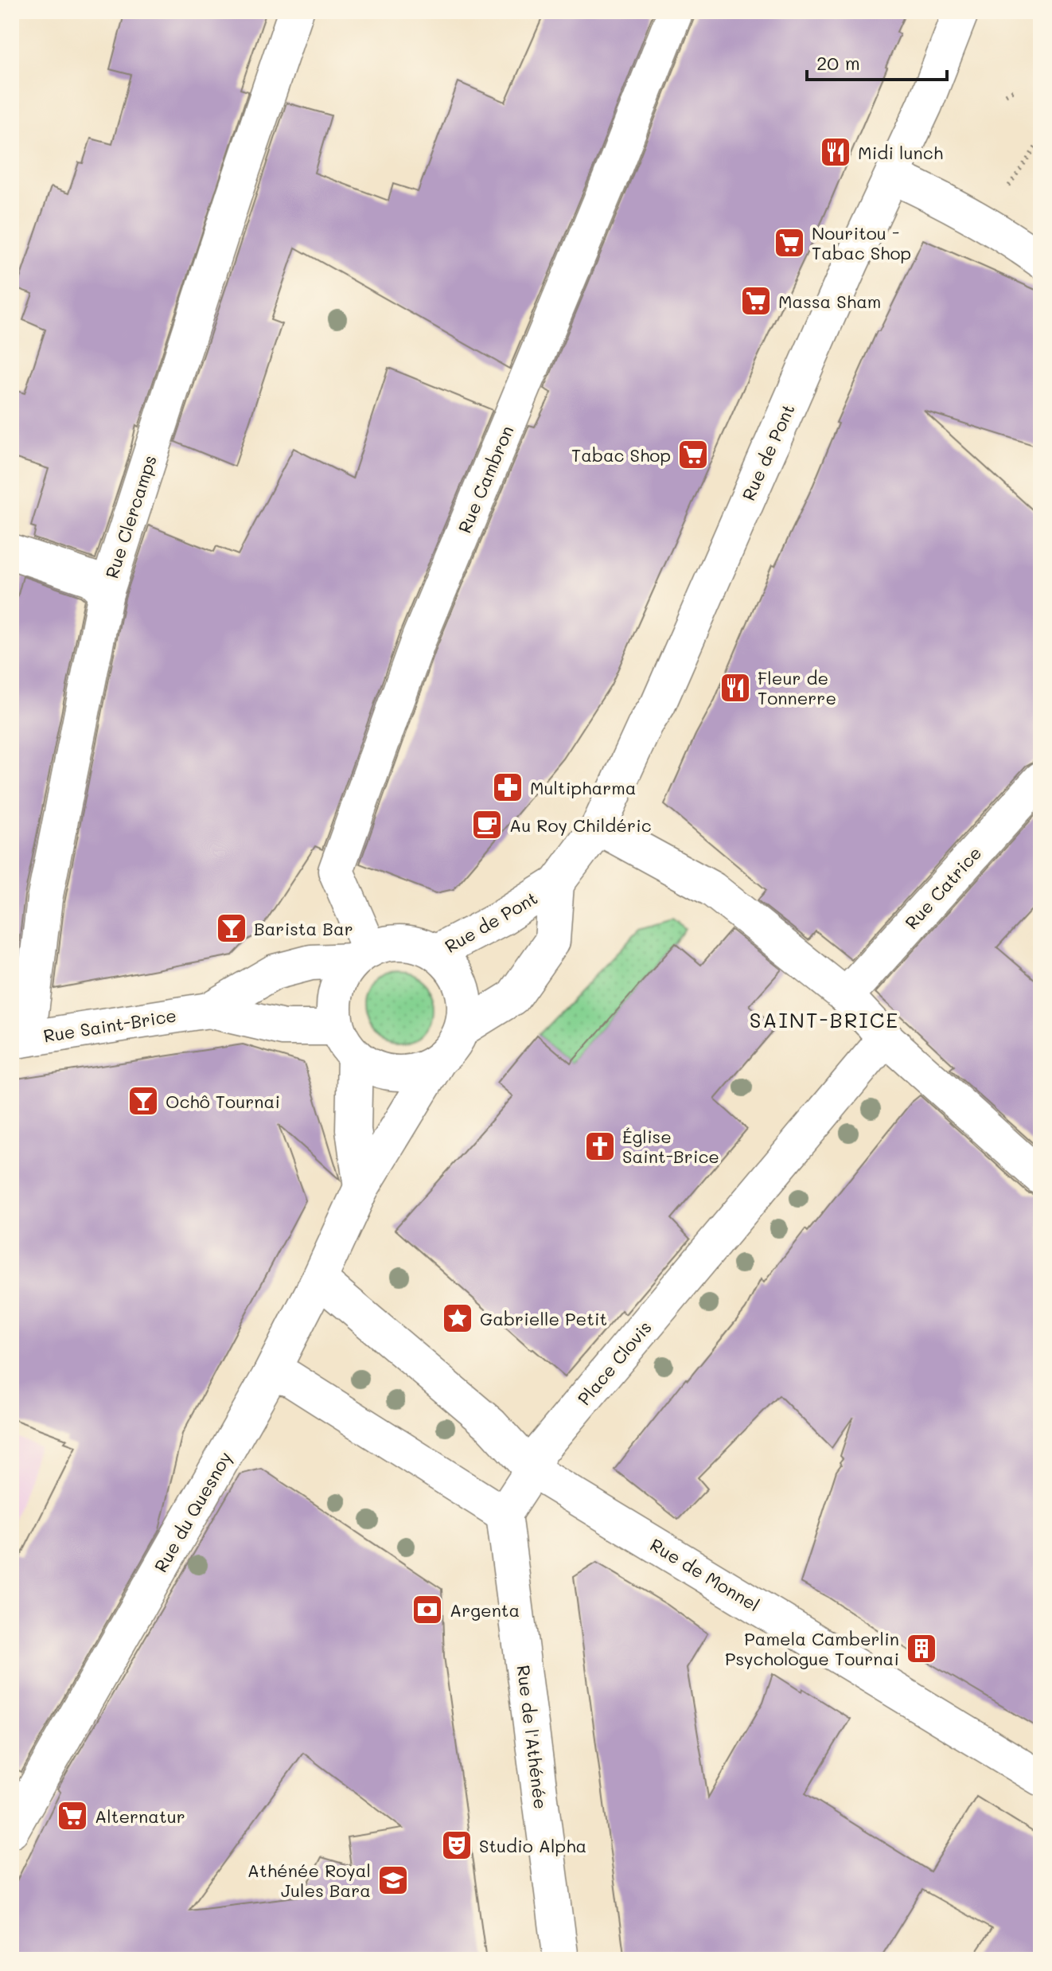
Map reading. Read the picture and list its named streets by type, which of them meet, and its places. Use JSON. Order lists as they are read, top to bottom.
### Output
{
  "streets": {
    "street": [
      "Rue de Pont",
      "Rue Cambron",
      "Rue Clercamps",
      "Rue Catrice",
      "Rue Saint-Brice",
      "Place Clovis",
      "Rue du Quesnoy",
      "Rue de Monnel",
      "Rue de l'Athénée"
    ]
  },
  "crossings": [
    ["Rue de Pont", "Rue Cambron"],
    ["Rue de Pont", "Rue Saint-Brice"],
    ["Rue de Pont", "Rue du Quesnoy"],
    ["Rue Cambron", "Rue Saint-Brice"],
    ["Rue Cambron", "Rue du Quesnoy"],
    ["Rue Clercamps", "Rue Saint-Brice"],
    ["Rue Saint-Brice", "Rue du Quesnoy"],
    ["Place Clovis", "Rue de Monnel"],
    ["Place Clovis", "Rue de l'Athénée"]
  ],
  "districts": ["SAINT-BRICE"],
  "places": {
    "restaurant": ["Midi lunch", "Fleur de Tonnerre"],
    "supermarket": [
      "Nouritou - Tabac Shop",
      "Massa Sham",
      "Tabac Shop",
      "Alternatur"
    ],
    "pharmacy": ["Multipharma"],
    "cafe": ["Au Roy Childéric"],
    "bar": ["Barista Bar", "Ochô Tournai"],
    "church": ["Église Saint-Brice"],
    "place": ["Gabrielle Petit"],
    "bank": ["Argenta"],
    "building": ["Pamela Camberlin Psychologue Tournai"],
    "theatre": ["Studio Alpha"],
    "school or university": ["Athénée Royal Jules Bara"]
  },
  "scale_bar": "20 m"
}
